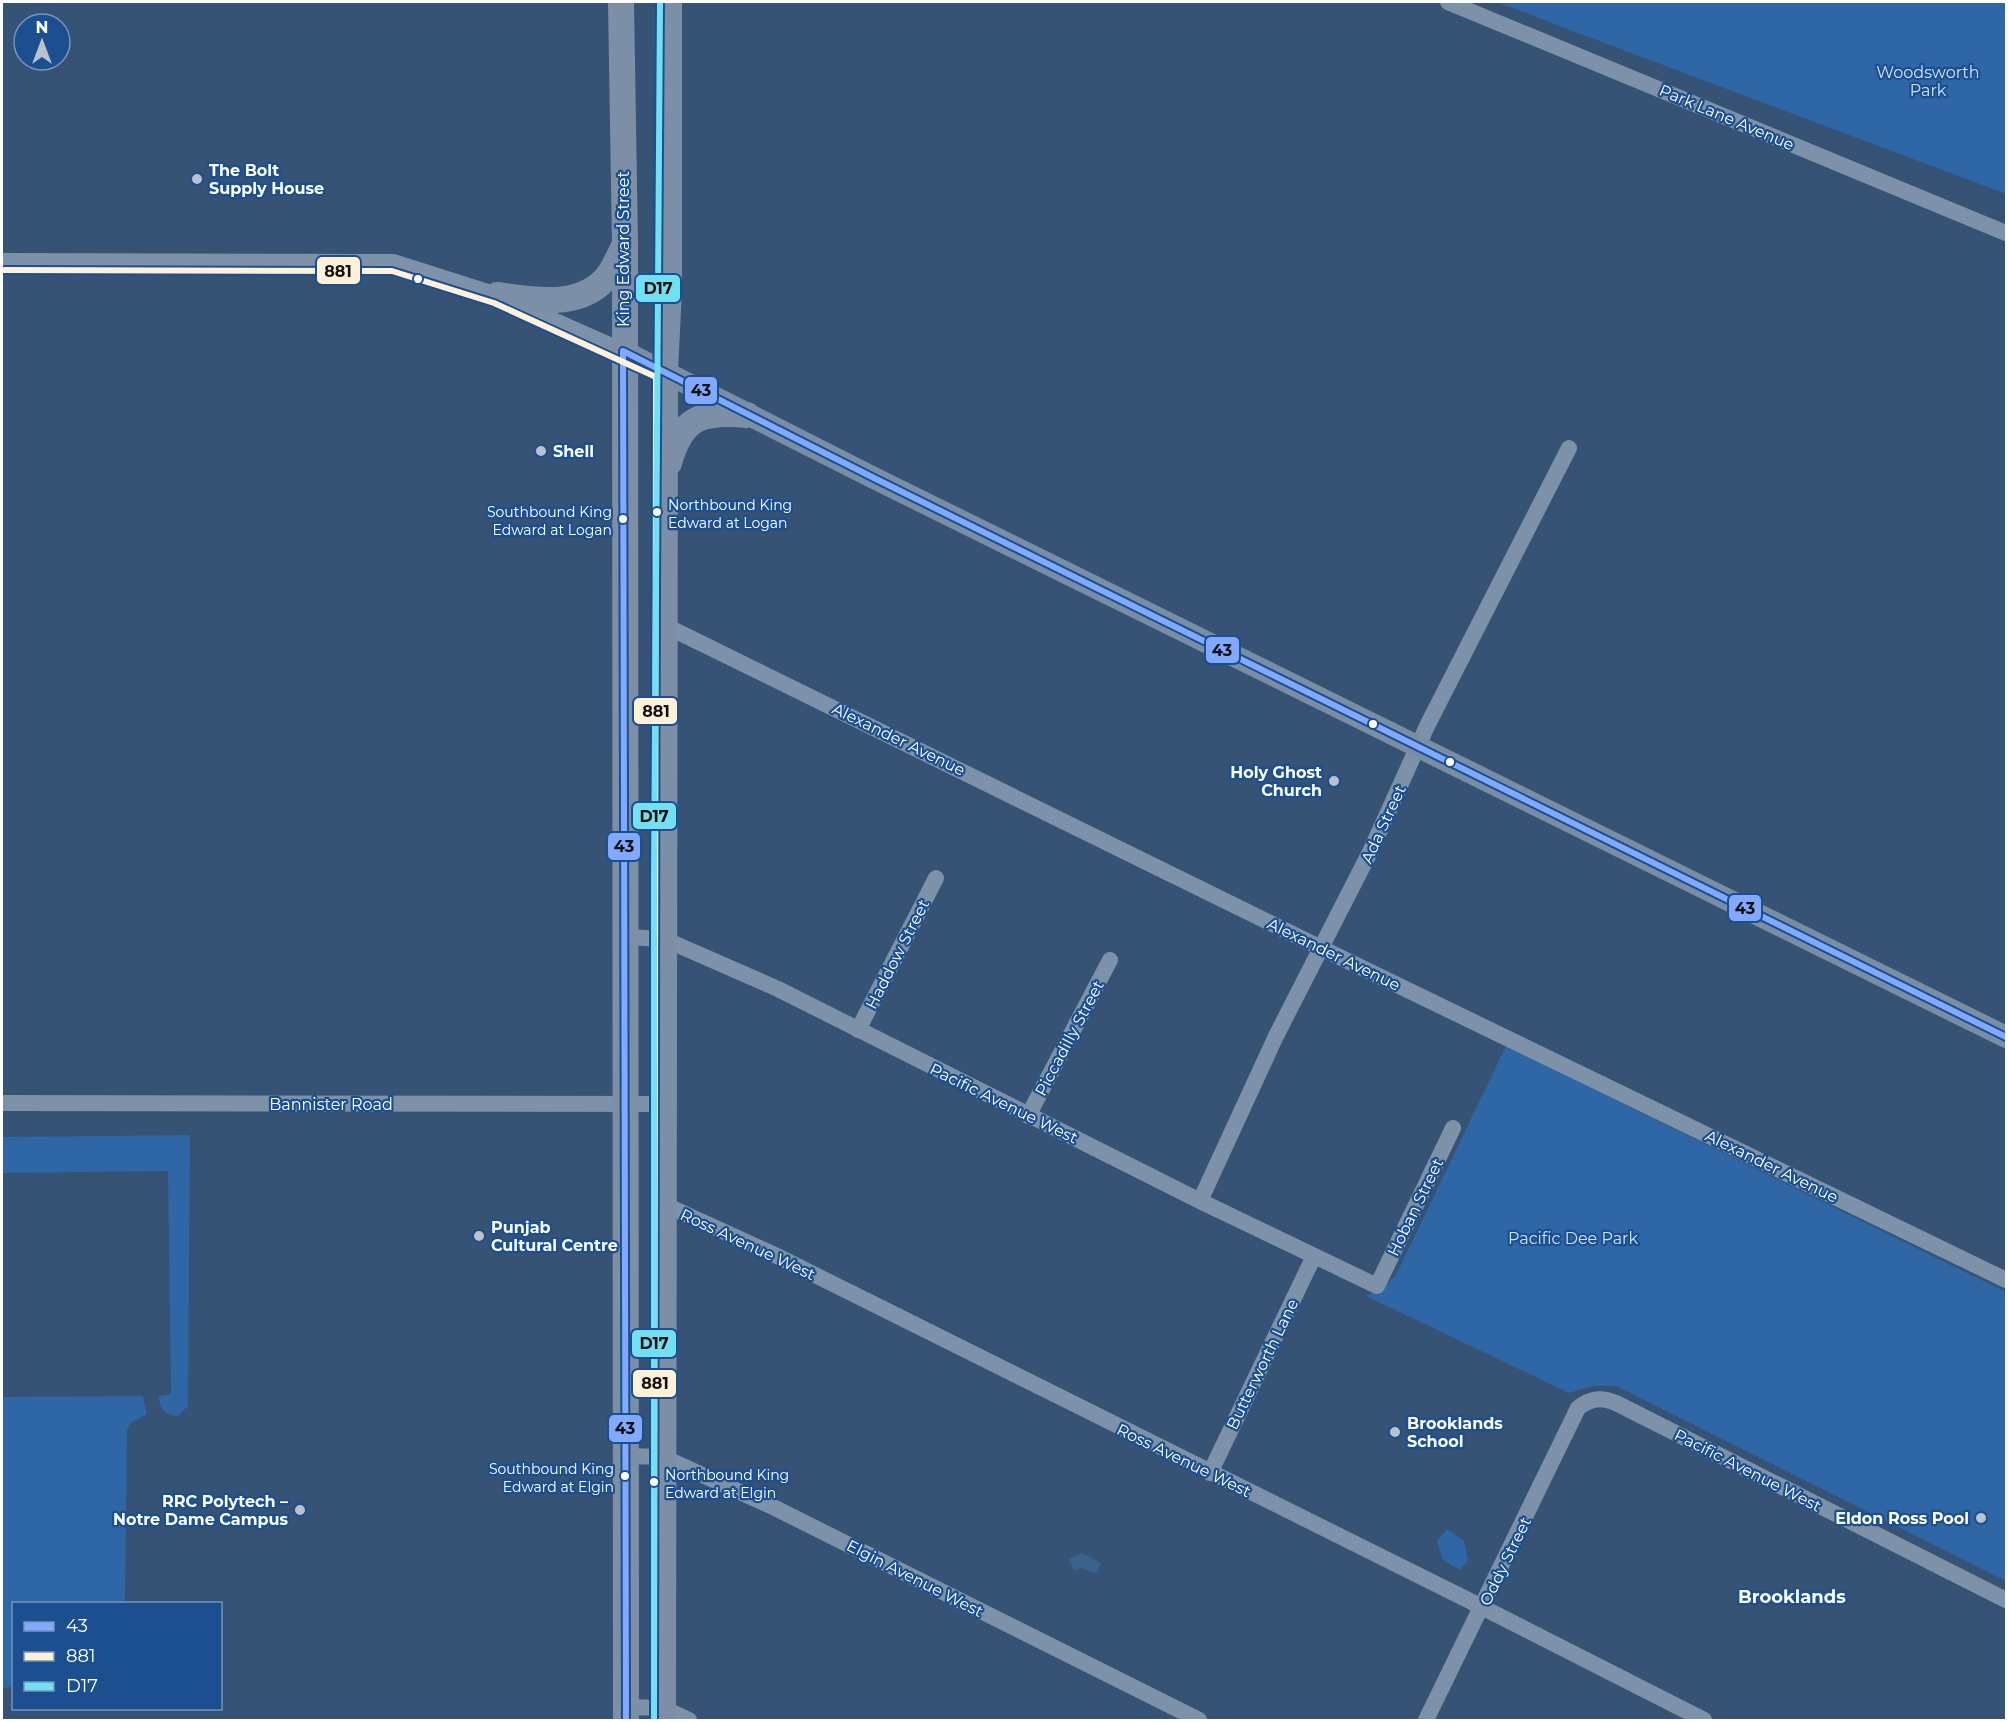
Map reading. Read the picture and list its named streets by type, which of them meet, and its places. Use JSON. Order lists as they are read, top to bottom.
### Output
{
  "streets": {
    "main road": ["King Edward Street"],
    "street": [
      "Park Lane Avenue",
      "Alexander Avenue",
      "Ada Street",
      "Haddow Street",
      "Piccadilly Street",
      "Pacific Avenue West",
      "Bannister Road",
      "Hoban Street",
      "Ross Avenue West",
      "Butterworth Lane",
      "Oddy Street",
      "Elgin Avenue West"
    ]
  },
  "crossings": [
    ["King Edward Street", "Pacific Avenue West"],
    ["King Edward Street", "Bannister Road"],
    ["King Edward Street", "Elgin Avenue West"],
    ["Alexander Avenue", "Ada Street"],
    ["Ada Street", "Pacific Avenue West"],
    ["Haddow Street", "Pacific Avenue West"],
    ["Piccadilly Street", "Pacific Avenue West"],
    ["Pacific Avenue West", "Hoban Street"],
    ["Pacific Avenue West", "Butterworth Lane"],
    ["Pacific Avenue West", "Oddy Street"],
    ["Ross Avenue West", "Butterworth Lane"],
    ["Ross Avenue West", "Oddy Street"]
  ],
  "districts": ["Brooklands"],
  "parks": ["Woodsworth Park", "Pacific Dee Park"],
  "places": [
    "The Bolt Supply House",
    "Shell",
    "Northbound King Edward at Logan",
    "Southbound King Edward at Logan",
    "Holy Ghost Church",
    "Punjab Cultural Centre",
    "Brooklands School",
    "Southbound King Edward at Elgin",
    "Northbound King Edward at Elgin",
    "RRC Polytech – Notre Dame Campus",
    "Eldon Ross Pool"
  ],
  "lines": ["transit line D17", "transit line 881", "transit line 43"],
  "legend": ["43", "881", "D17"],
  "north": "top"
}
